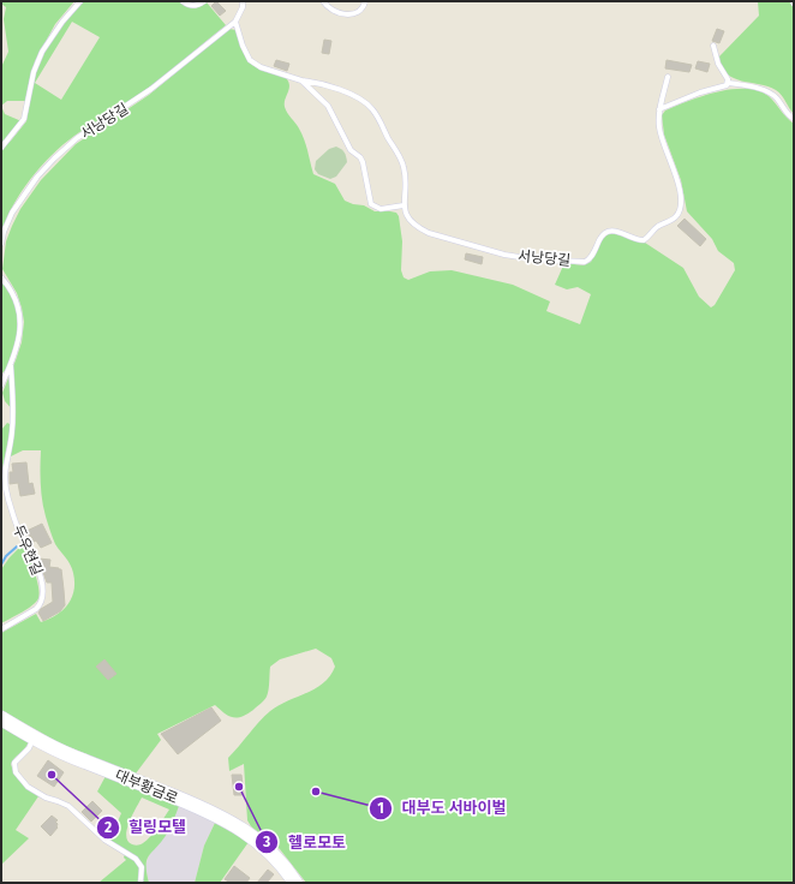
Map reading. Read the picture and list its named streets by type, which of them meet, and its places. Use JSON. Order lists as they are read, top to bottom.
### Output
{
  "streets": {
    "main road": ["대부황금로"],
    "lane": ["서낭당길", "두우현길"]
  },
  "places": ["힐링모텔", "헬로모토", "대부도 서바이벌"]
}
